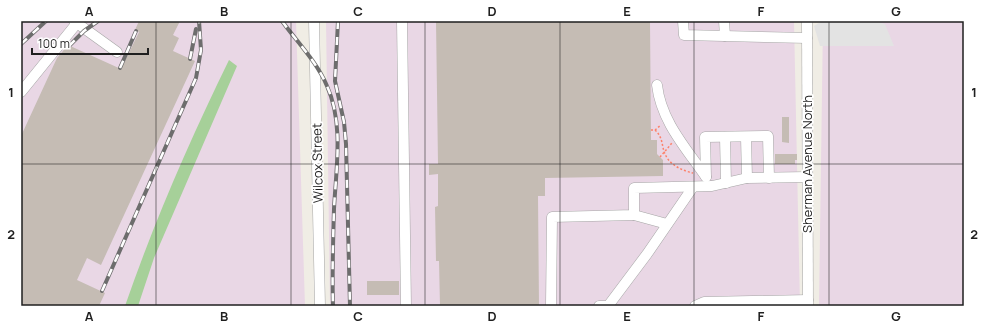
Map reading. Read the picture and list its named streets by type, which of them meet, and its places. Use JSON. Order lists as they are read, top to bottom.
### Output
{
  "streets": {
    "street": ["Wilcox Street", "Sherman Avenue North"]
  },
  "scale_bar": "100 m",
  "grid": {
    "columns": [
      "A",
      "B",
      "C",
      "D",
      "E",
      "F",
      "G"
    ],
    "rows": ["1", "2"]
  }
}
